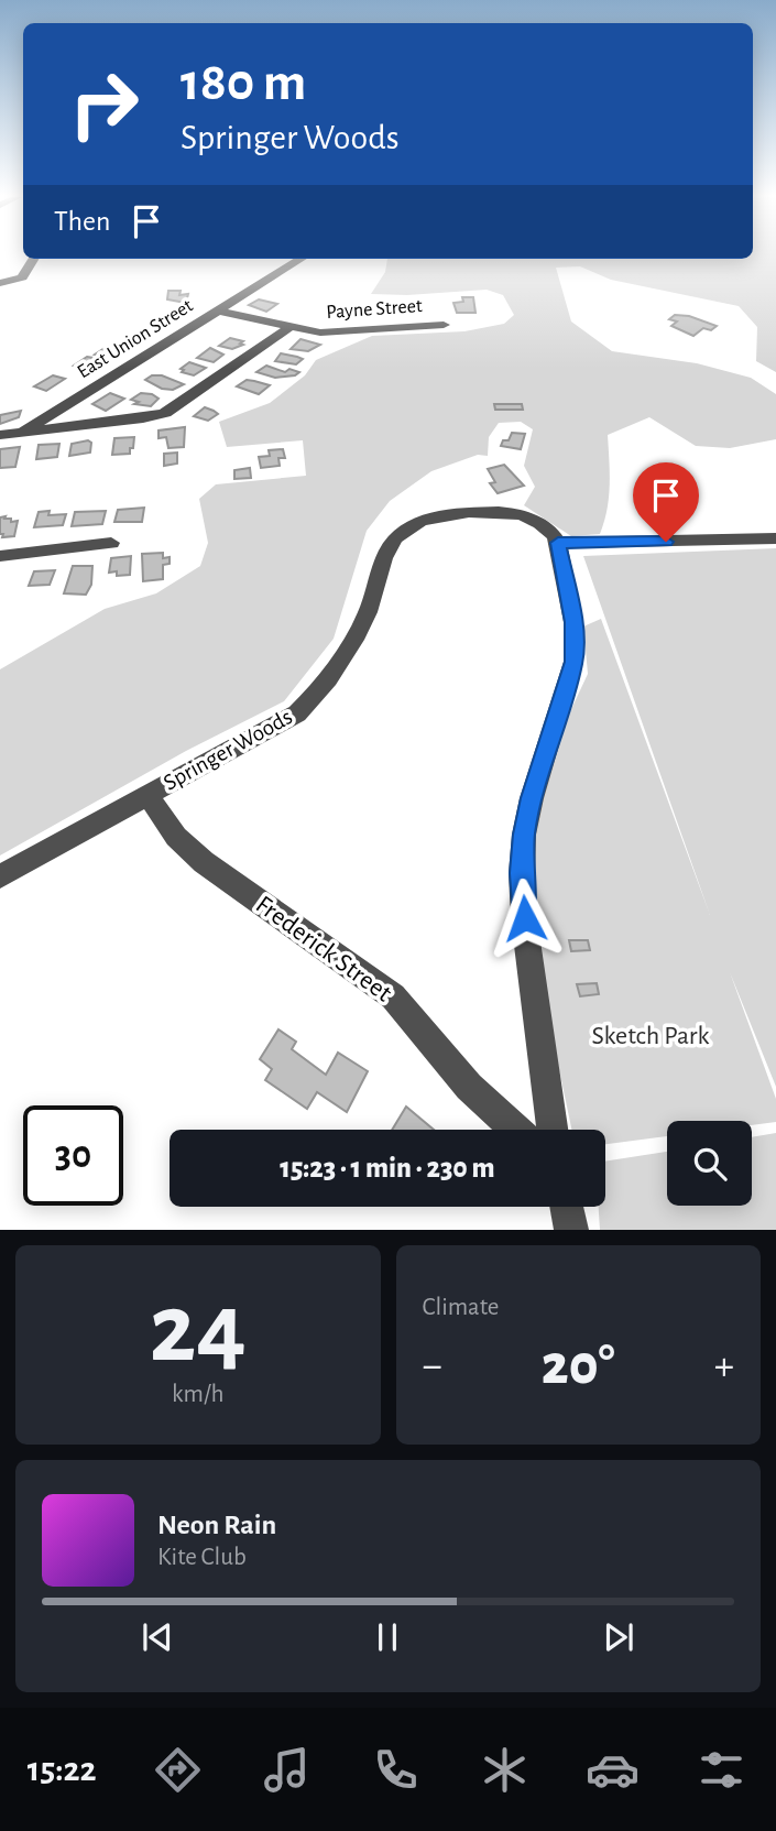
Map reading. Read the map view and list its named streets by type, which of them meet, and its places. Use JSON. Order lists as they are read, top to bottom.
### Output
{
  "streets": {
    "street": [
      "Payne Street",
      "East Union Street",
      "Springer Woods",
      "Frederick Street"
    ]
  },
  "crossings": [
    ["Payne Street", "East Union Street"],
    ["Springer Woods", "Frederick Street"]
  ],
  "parks": ["Sketch Park"],
  "page": {
    "turn": ["180 m", "Springer Woods"],
    "then": "Then",
    "limit": "30",
    "trip": "15:23 · 1 min · 230 m",
    "tile": [
      ["24", "km/h"],
      "Climate"
    ],
    "heat": ["−", "20°", "+"],
    "song": ["Neon Rain", "Kite Club"],
    "tabs": "15:22"
  }
}
